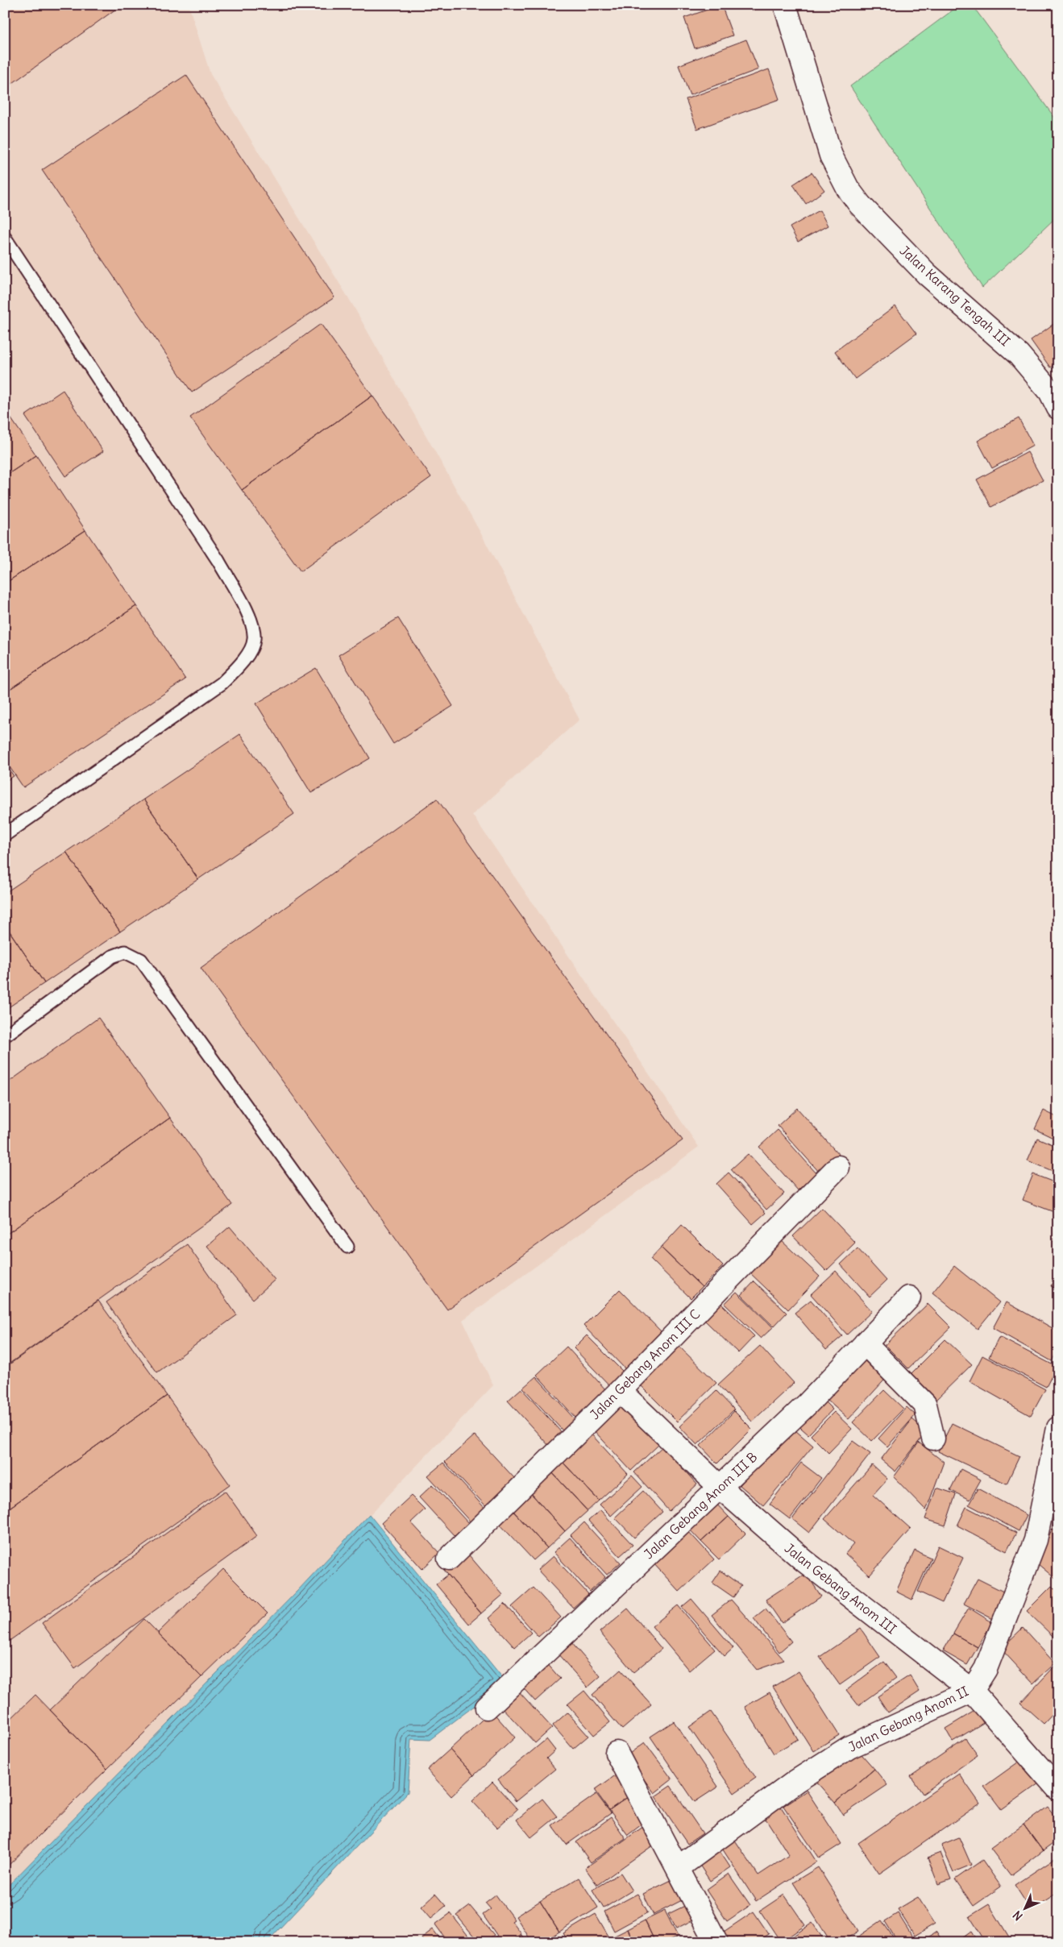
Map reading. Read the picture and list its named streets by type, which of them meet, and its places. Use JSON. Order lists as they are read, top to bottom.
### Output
{
  "streets": {
    "street": [
      "Jalan Karang Tengah III",
      "Jalan Gebang Anom III C",
      "Jalan Gebang Anom III B",
      "Jalan Gebang Anom III",
      "Jalan Gebang Anom II"
    ]
  },
  "crossings": [
    ["Jalan Gebang Anom III C", "Jalan Gebang Anom III"],
    ["Jalan Gebang Anom III B", "Jalan Gebang Anom III"],
    ["Jalan Gebang Anom III", "Jalan Gebang Anom II"]
  ],
  "north": "bottom left"
}
